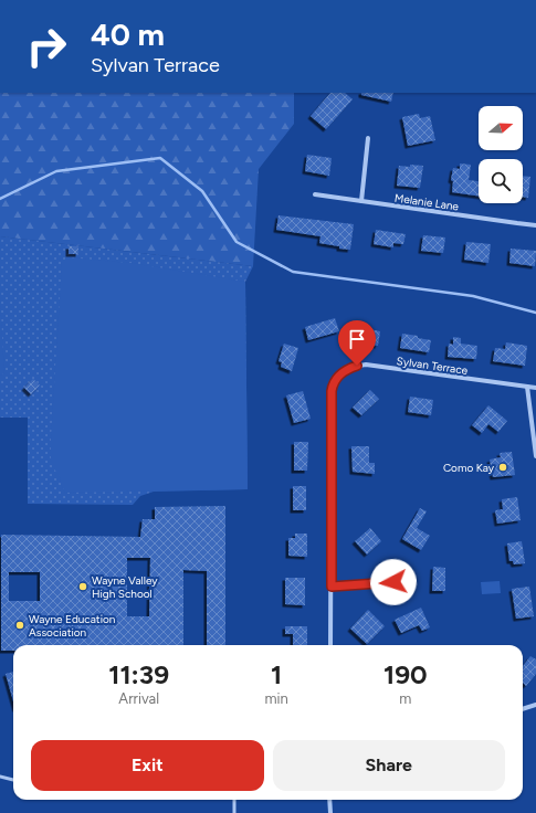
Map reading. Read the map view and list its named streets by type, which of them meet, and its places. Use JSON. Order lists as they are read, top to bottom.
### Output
{
  "streets": {
    "street": ["Melanie Lane", "Sylvan Terrace"]
  },
  "places": ["Como Kay", "Wayne Valley High School", "Wayne Education Association"],
  "north": "right",
  "page": {
    "turn": ["40 m", "Sylvan Terrace"],
    "eta": [
      "11:39",
      "Arrival",
      "1",
      "min",
      "190",
      "m"
    ],
    "buttons": ["Exit", "Share"]
  }
}
